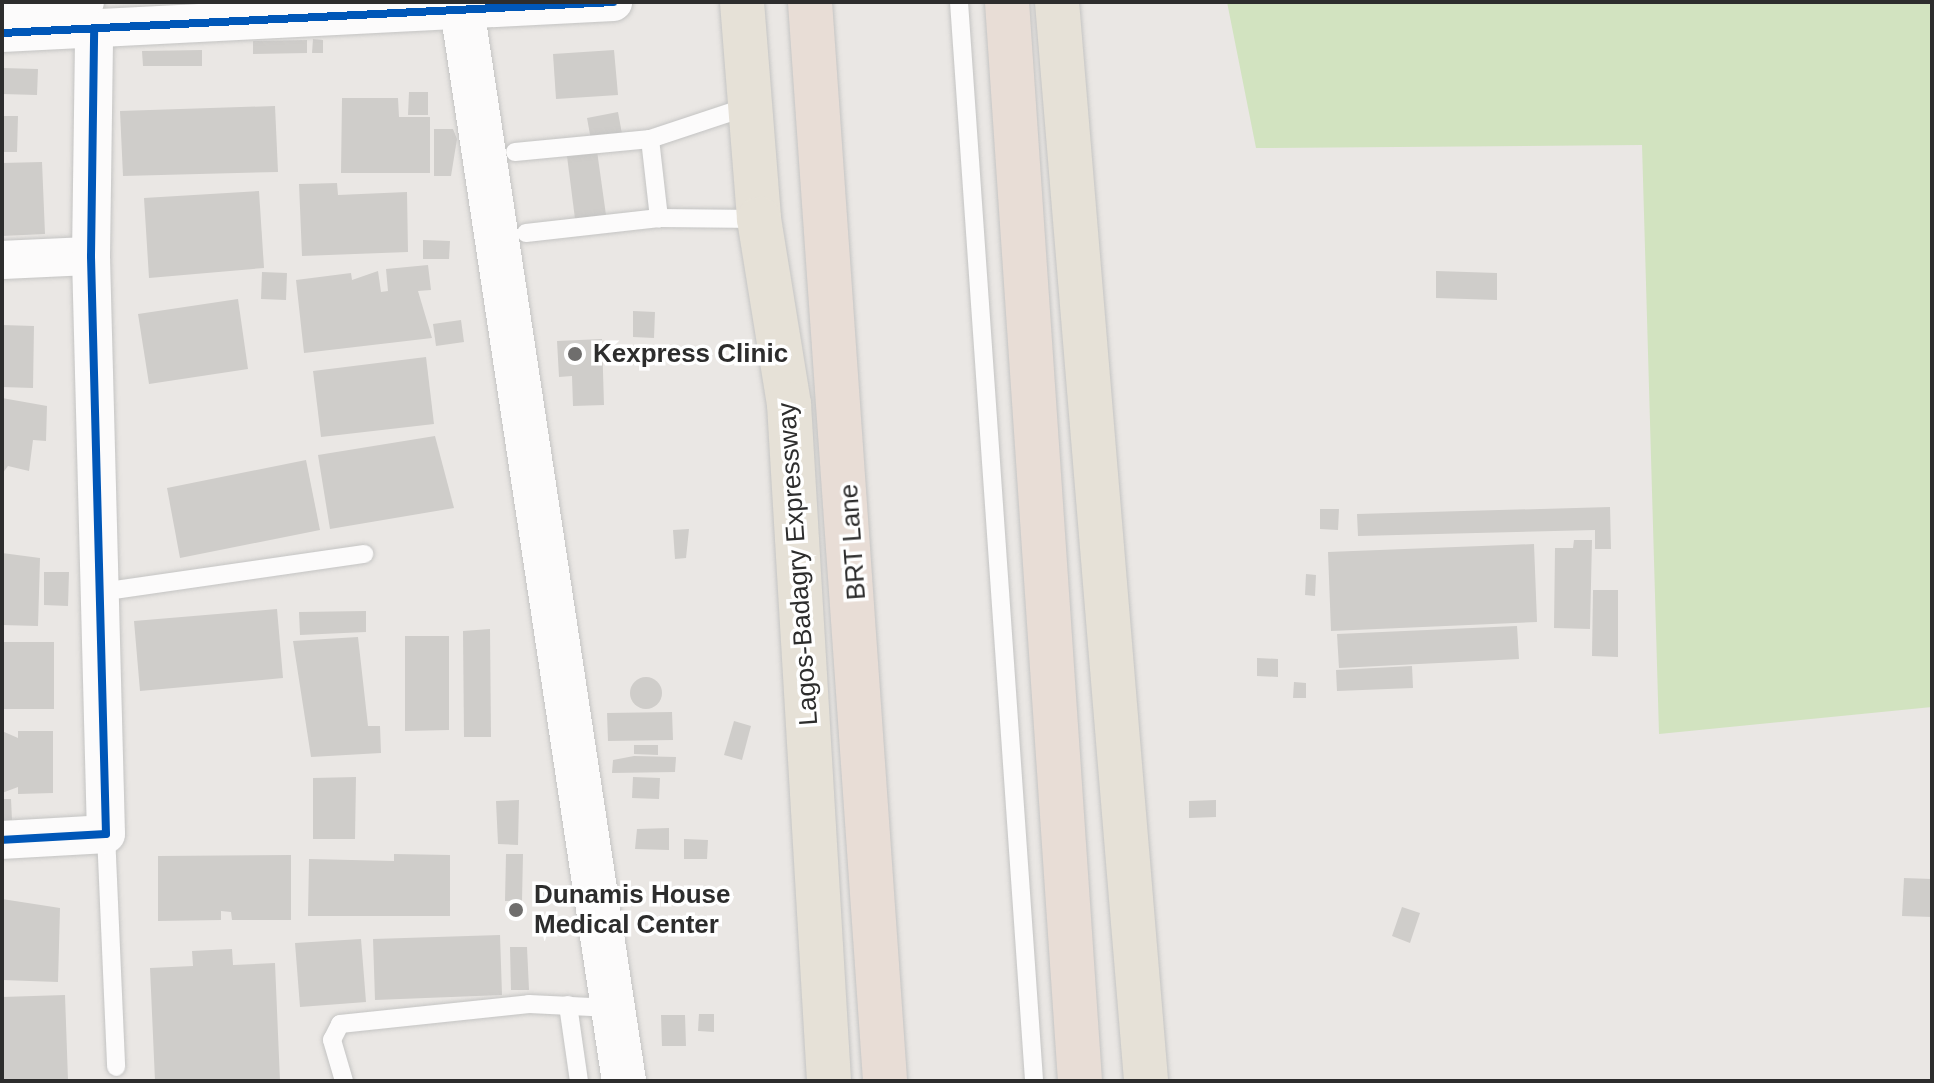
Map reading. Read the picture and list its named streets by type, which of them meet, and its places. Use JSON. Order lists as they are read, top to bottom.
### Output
{
  "streets": {
    "highway": ["Lagos-Badagry Expressway"],
    "lane": ["BRT Lane"]
  },
  "crossings": [
    ["BRT Lane", "Lagos-Badagry Expressway"]
  ],
  "places": ["Kexpress Clinic", "Dunamis House Medical Center"]
}
